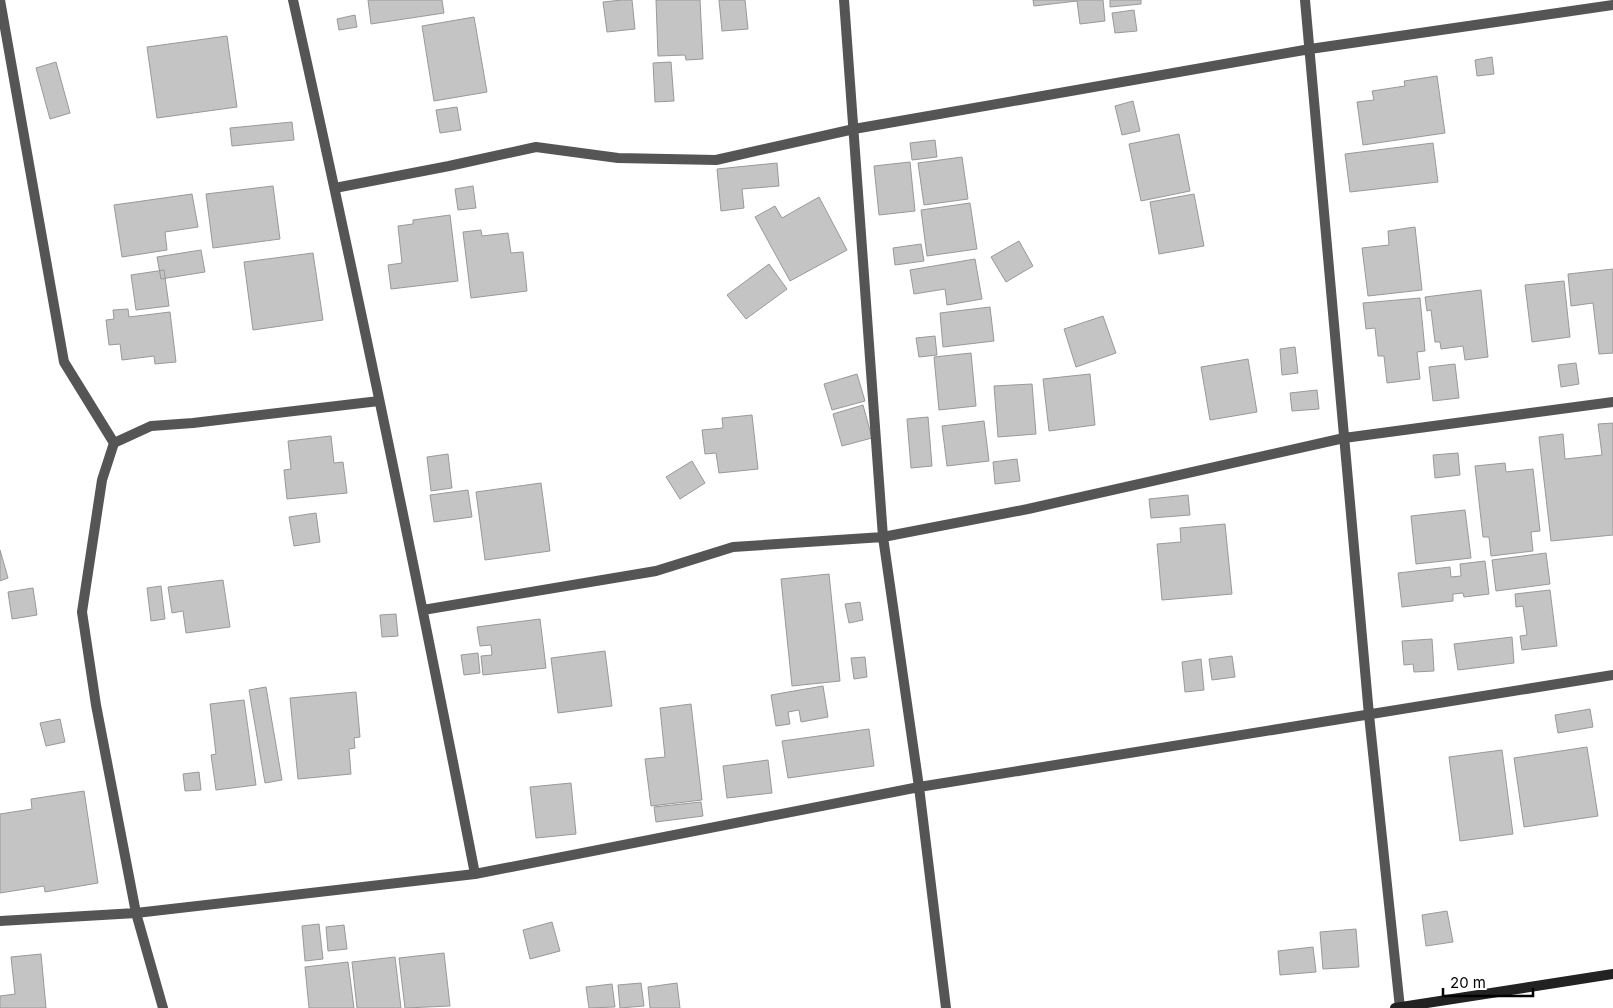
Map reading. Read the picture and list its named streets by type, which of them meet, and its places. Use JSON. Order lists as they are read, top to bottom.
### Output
{
  "scale_bar": "20 m"
}
